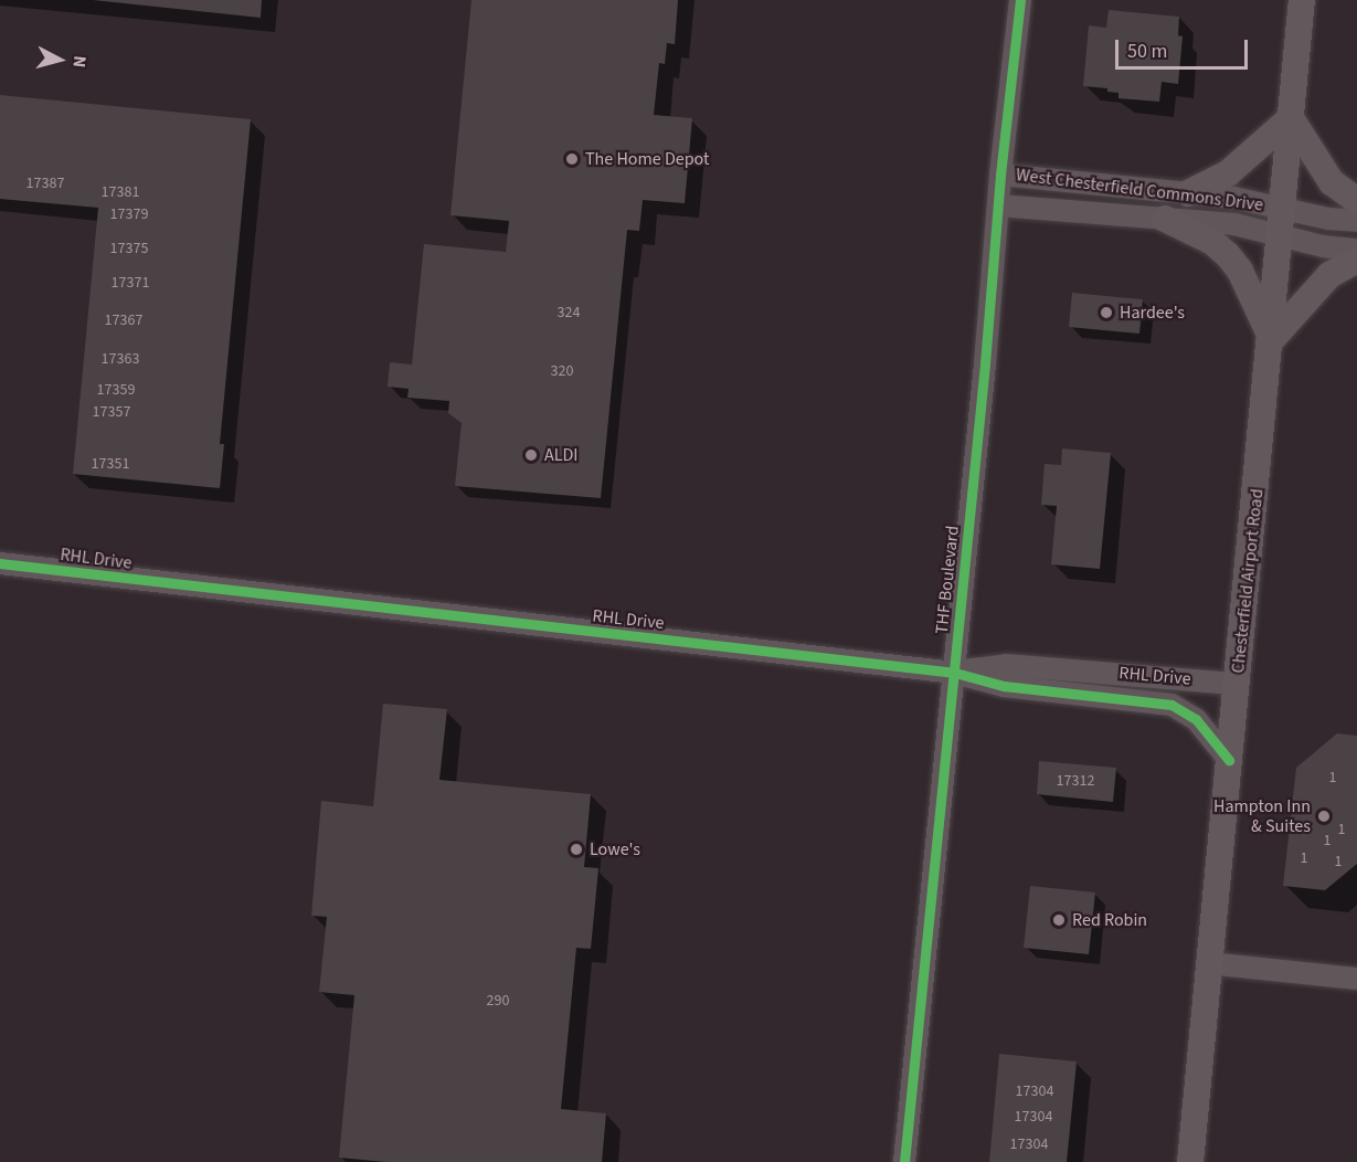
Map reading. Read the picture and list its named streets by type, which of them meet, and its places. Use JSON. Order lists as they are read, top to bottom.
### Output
{
  "streets": {
    "main road": ["Chesterfield Airport Road"],
    "street": ["West Chesterfield Commons Drive", "RHL Drive", "THF Boulevard"]
  },
  "crossings": [
    ["West Chesterfield Commons Drive", "THF Boulevard"],
    ["West Chesterfield Commons Drive", "Chesterfield Airport Road"],
    ["RHL Drive", "THF Boulevard"],
    ["RHL Drive", "Chesterfield Airport Road"]
  ],
  "places": [
    "The Home Depot",
    "Hardee's",
    "ALDI",
    "Hampton Inn & Suites",
    "Lowe's",
    "Red Robin"
  ],
  "house_numbers": [
    "17387",
    "17381",
    "17379",
    "17375",
    "17371",
    "324",
    "17367",
    "17363",
    "320",
    "17359",
    "17357",
    "17351",
    "1",
    "17312",
    "1",
    "1",
    "1",
    "1",
    "290",
    "17304",
    "17304",
    "17304"
  ],
  "scale_bar": "50 m",
  "north": "right"
}
